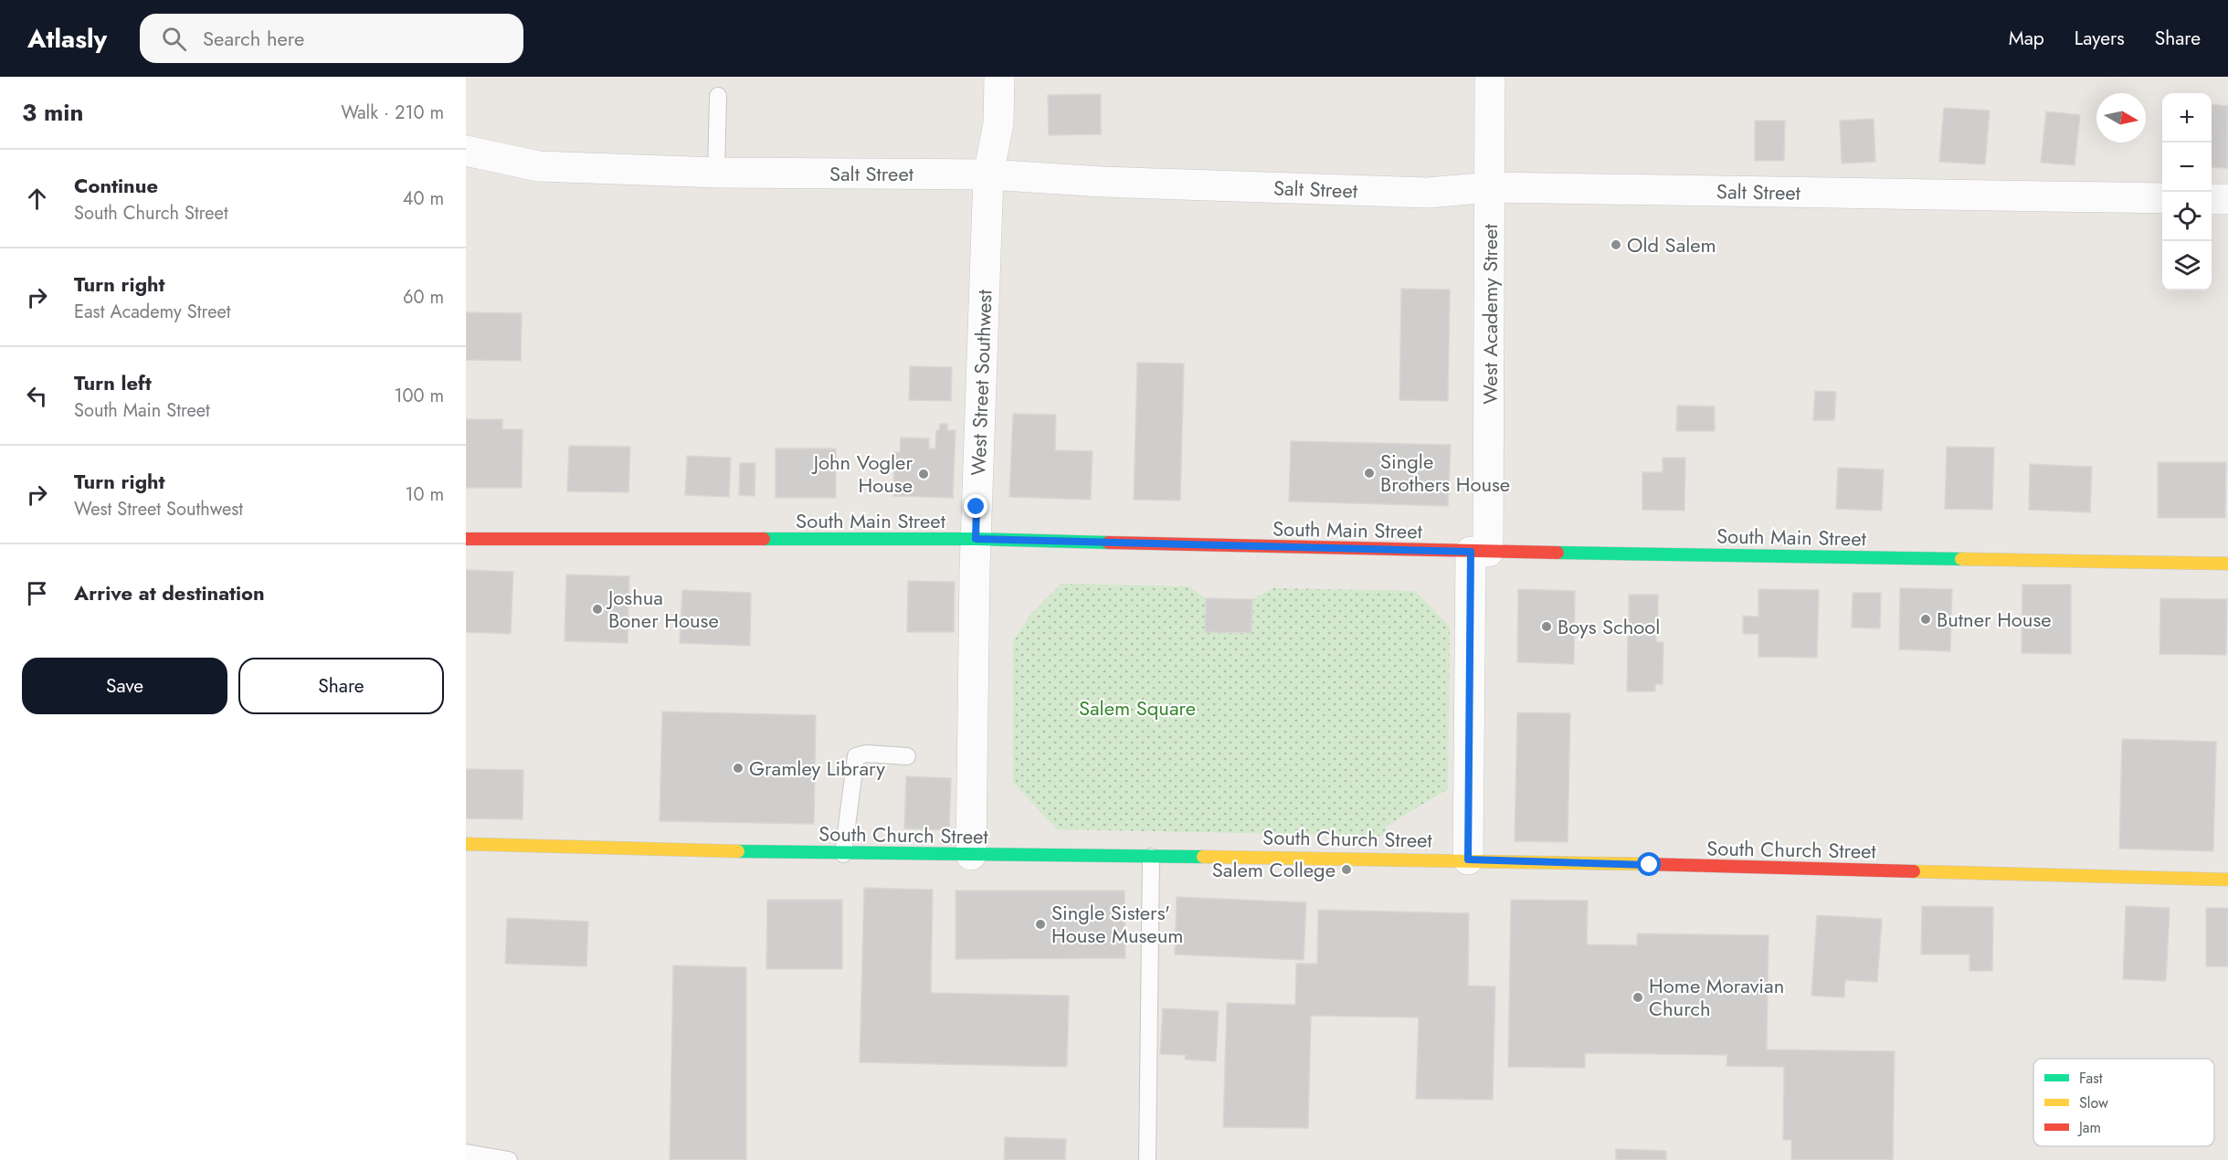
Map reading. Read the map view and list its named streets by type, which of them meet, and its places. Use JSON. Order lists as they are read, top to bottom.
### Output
{
  "streets": {
    "street": [
      "Salt Street",
      "West Academy Street",
      "West Street Southwest",
      "South Main Street",
      "South Church Street"
    ]
  },
  "crossings": [
    ["Salt Street", "West Academy Street"],
    ["Salt Street", "West Street Southwest"],
    ["West Academy Street", "South Main Street"],
    ["West Academy Street", "South Church Street"],
    ["West Street Southwest", "South Main Street"],
    ["West Street Southwest", "South Church Street"]
  ],
  "parks": ["Salem Square"],
  "places": [
    "Old Salem",
    "Single Brothers House",
    "John Vogler House",
    "Joshua Boner House",
    "Butner House",
    "Boys School",
    "Gramley Library",
    "Salem College",
    "Single Sisters' House Museum",
    "Home Moravian Church"
  ],
  "legend": ["Fast", "Slow", "Jam"],
  "north": "right",
  "page": {
    "header": "Atlasly",
    "search": "Search here",
    "nav": ["Map", "Layers", "Share"],
    "heading": ["3 min", "Walk · 210 m"],
    "map_buttons": ["+", "−"],
    "list": [
      ["Continue", "South Church Street", "40 m"],
      ["Turn right", "East Academy Street", "60 m"],
      ["Turn left", "South Main Street", "100 m"],
      ["Turn right", "West Street Southwest", "10 m"],
      "Arrive at destination"
    ],
    "buttons": ["Save", "Share"]
  }
}
